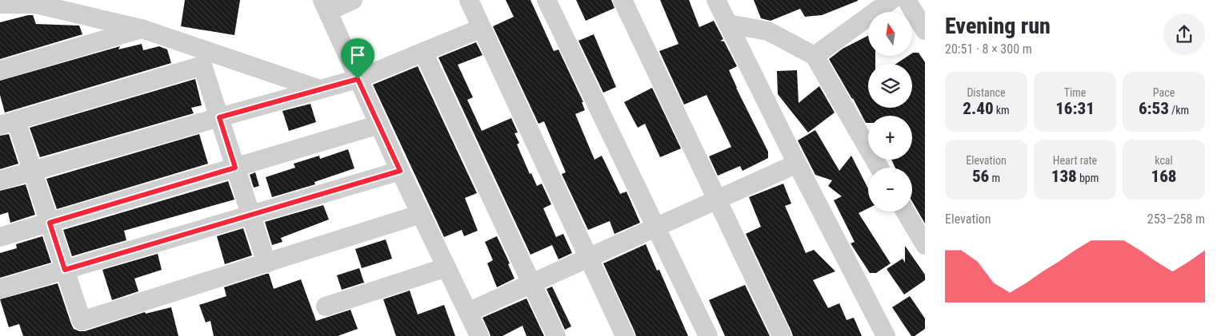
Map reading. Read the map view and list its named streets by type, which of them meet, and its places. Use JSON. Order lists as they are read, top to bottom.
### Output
{
  "north": "top",
  "page": {
    "heading": ["Evening run", "20:51 · 8 × 300 m"],
    "map_buttons": ["+", "−"],
    "stats": [
      ["Distance", "2.40 km"],
      ["Time", "16:31"],
      ["Pace", "6:53 /km"],
      ["Elevation", "56 m"],
      ["Heart rate", "138 bpm"],
      ["kcal", "168"]
    ],
    "chart": ["Elevation", "253–258 m"]
  }
}
